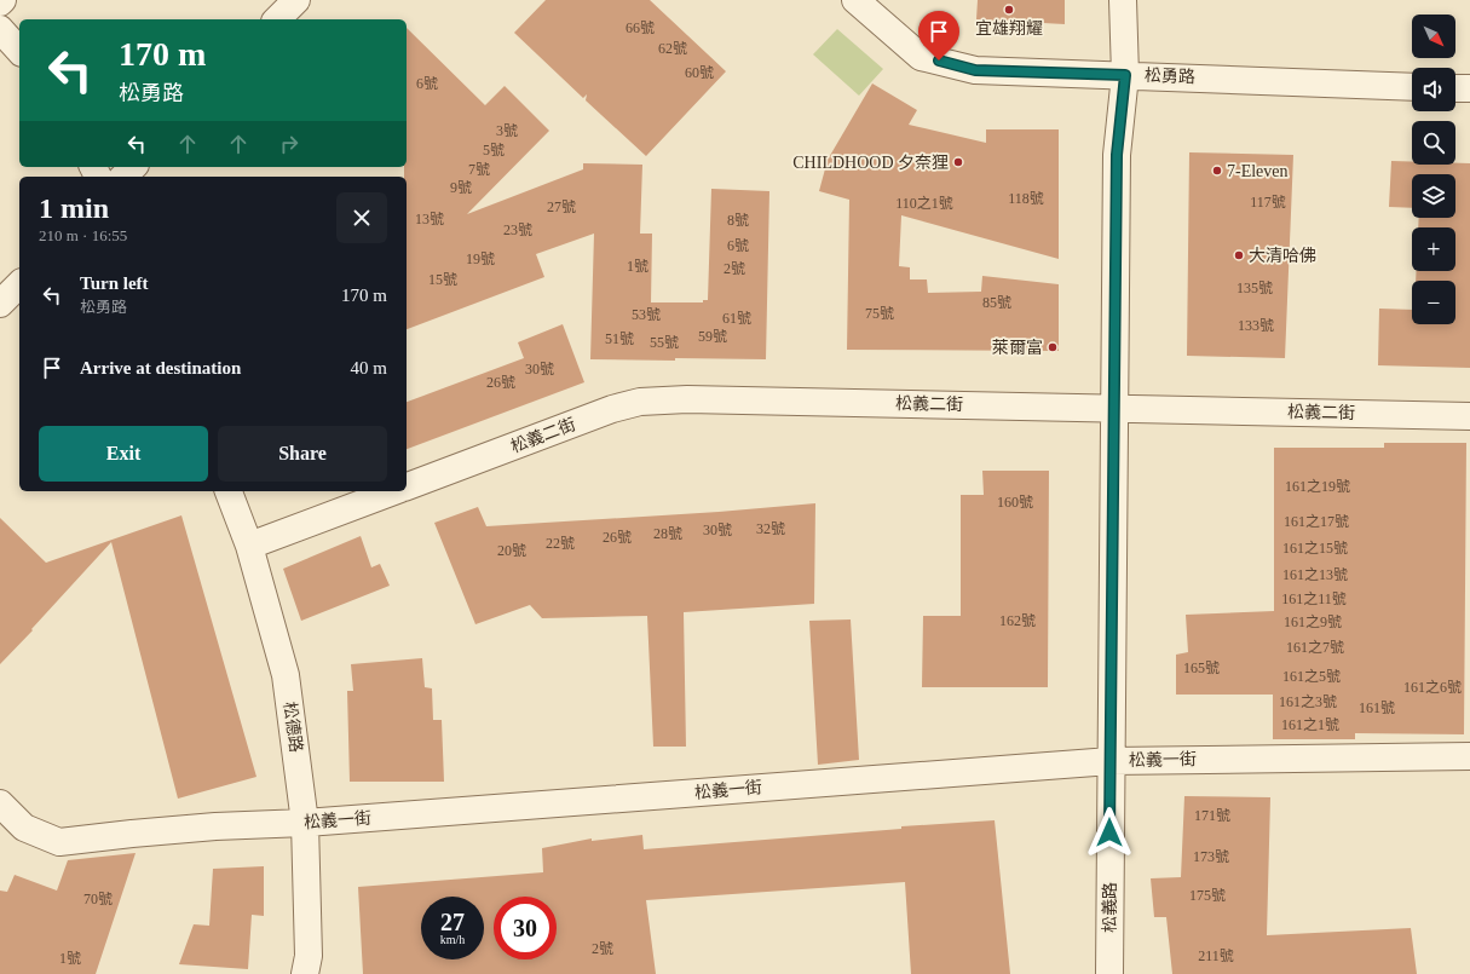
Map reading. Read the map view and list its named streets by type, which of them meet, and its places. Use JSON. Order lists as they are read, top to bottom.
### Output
{
  "streets": {
    "street": [
      "松勇路",
      "松義二街",
      "松德路",
      "松義一街",
      "松義路"
    ]
  },
  "crossings": [
    ["松勇路", "松義路"],
    ["松義二街", "松義路"],
    ["松德路", "松義一街"],
    ["松義一街", "松義路"]
  ],
  "places": [
    "宜雄翔耀",
    "CHILDHOOD 夕奈狸",
    "7-Eleven",
    "大清哈佛",
    "萊爾富"
  ],
  "house_numbers": [
    "66號",
    "62號",
    "60號",
    "6號",
    "3號",
    "5號",
    "7號",
    "9號",
    "118號",
    "117號",
    "110之1號",
    "27號",
    "13號",
    "8號",
    "23號",
    "6號",
    "19號",
    "1號",
    "2號",
    "15號",
    "135號",
    "85號",
    "75號",
    "53號",
    "61號",
    "133號",
    "59號",
    "51號",
    "55號",
    "30號",
    "26號",
    "161之19號",
    "160號",
    "161之17號",
    "32號",
    "30號",
    "28號",
    "26號",
    "22號",
    "161之15號",
    "20號",
    "161之13號",
    "161之11號",
    "162號",
    "161之9號",
    "161之7號",
    "165號",
    "161之5號",
    "161之6號",
    "161之3號",
    "161號",
    "161之1號",
    "171號",
    "173號",
    "175號",
    "70號",
    "2號",
    "211號",
    "1號"
  ],
  "north": "bottom right",
  "page": {
    "map_buttons": ["+", "−"],
    "turn": ["170 m", "松勇路"],
    "heading": ["1 min", "210 m · 16:55"],
    "list": [
      {
        "name": "Turn left",
        "note": "松勇路",
        "value": "170 m"
      },
      {
        "name": "Arrive at destination",
        "value": "40 m"
      }
    ],
    "buttons": ["Exit", "Share"],
    "speed": "27 km/h",
    "limit": "30"
  }
}
